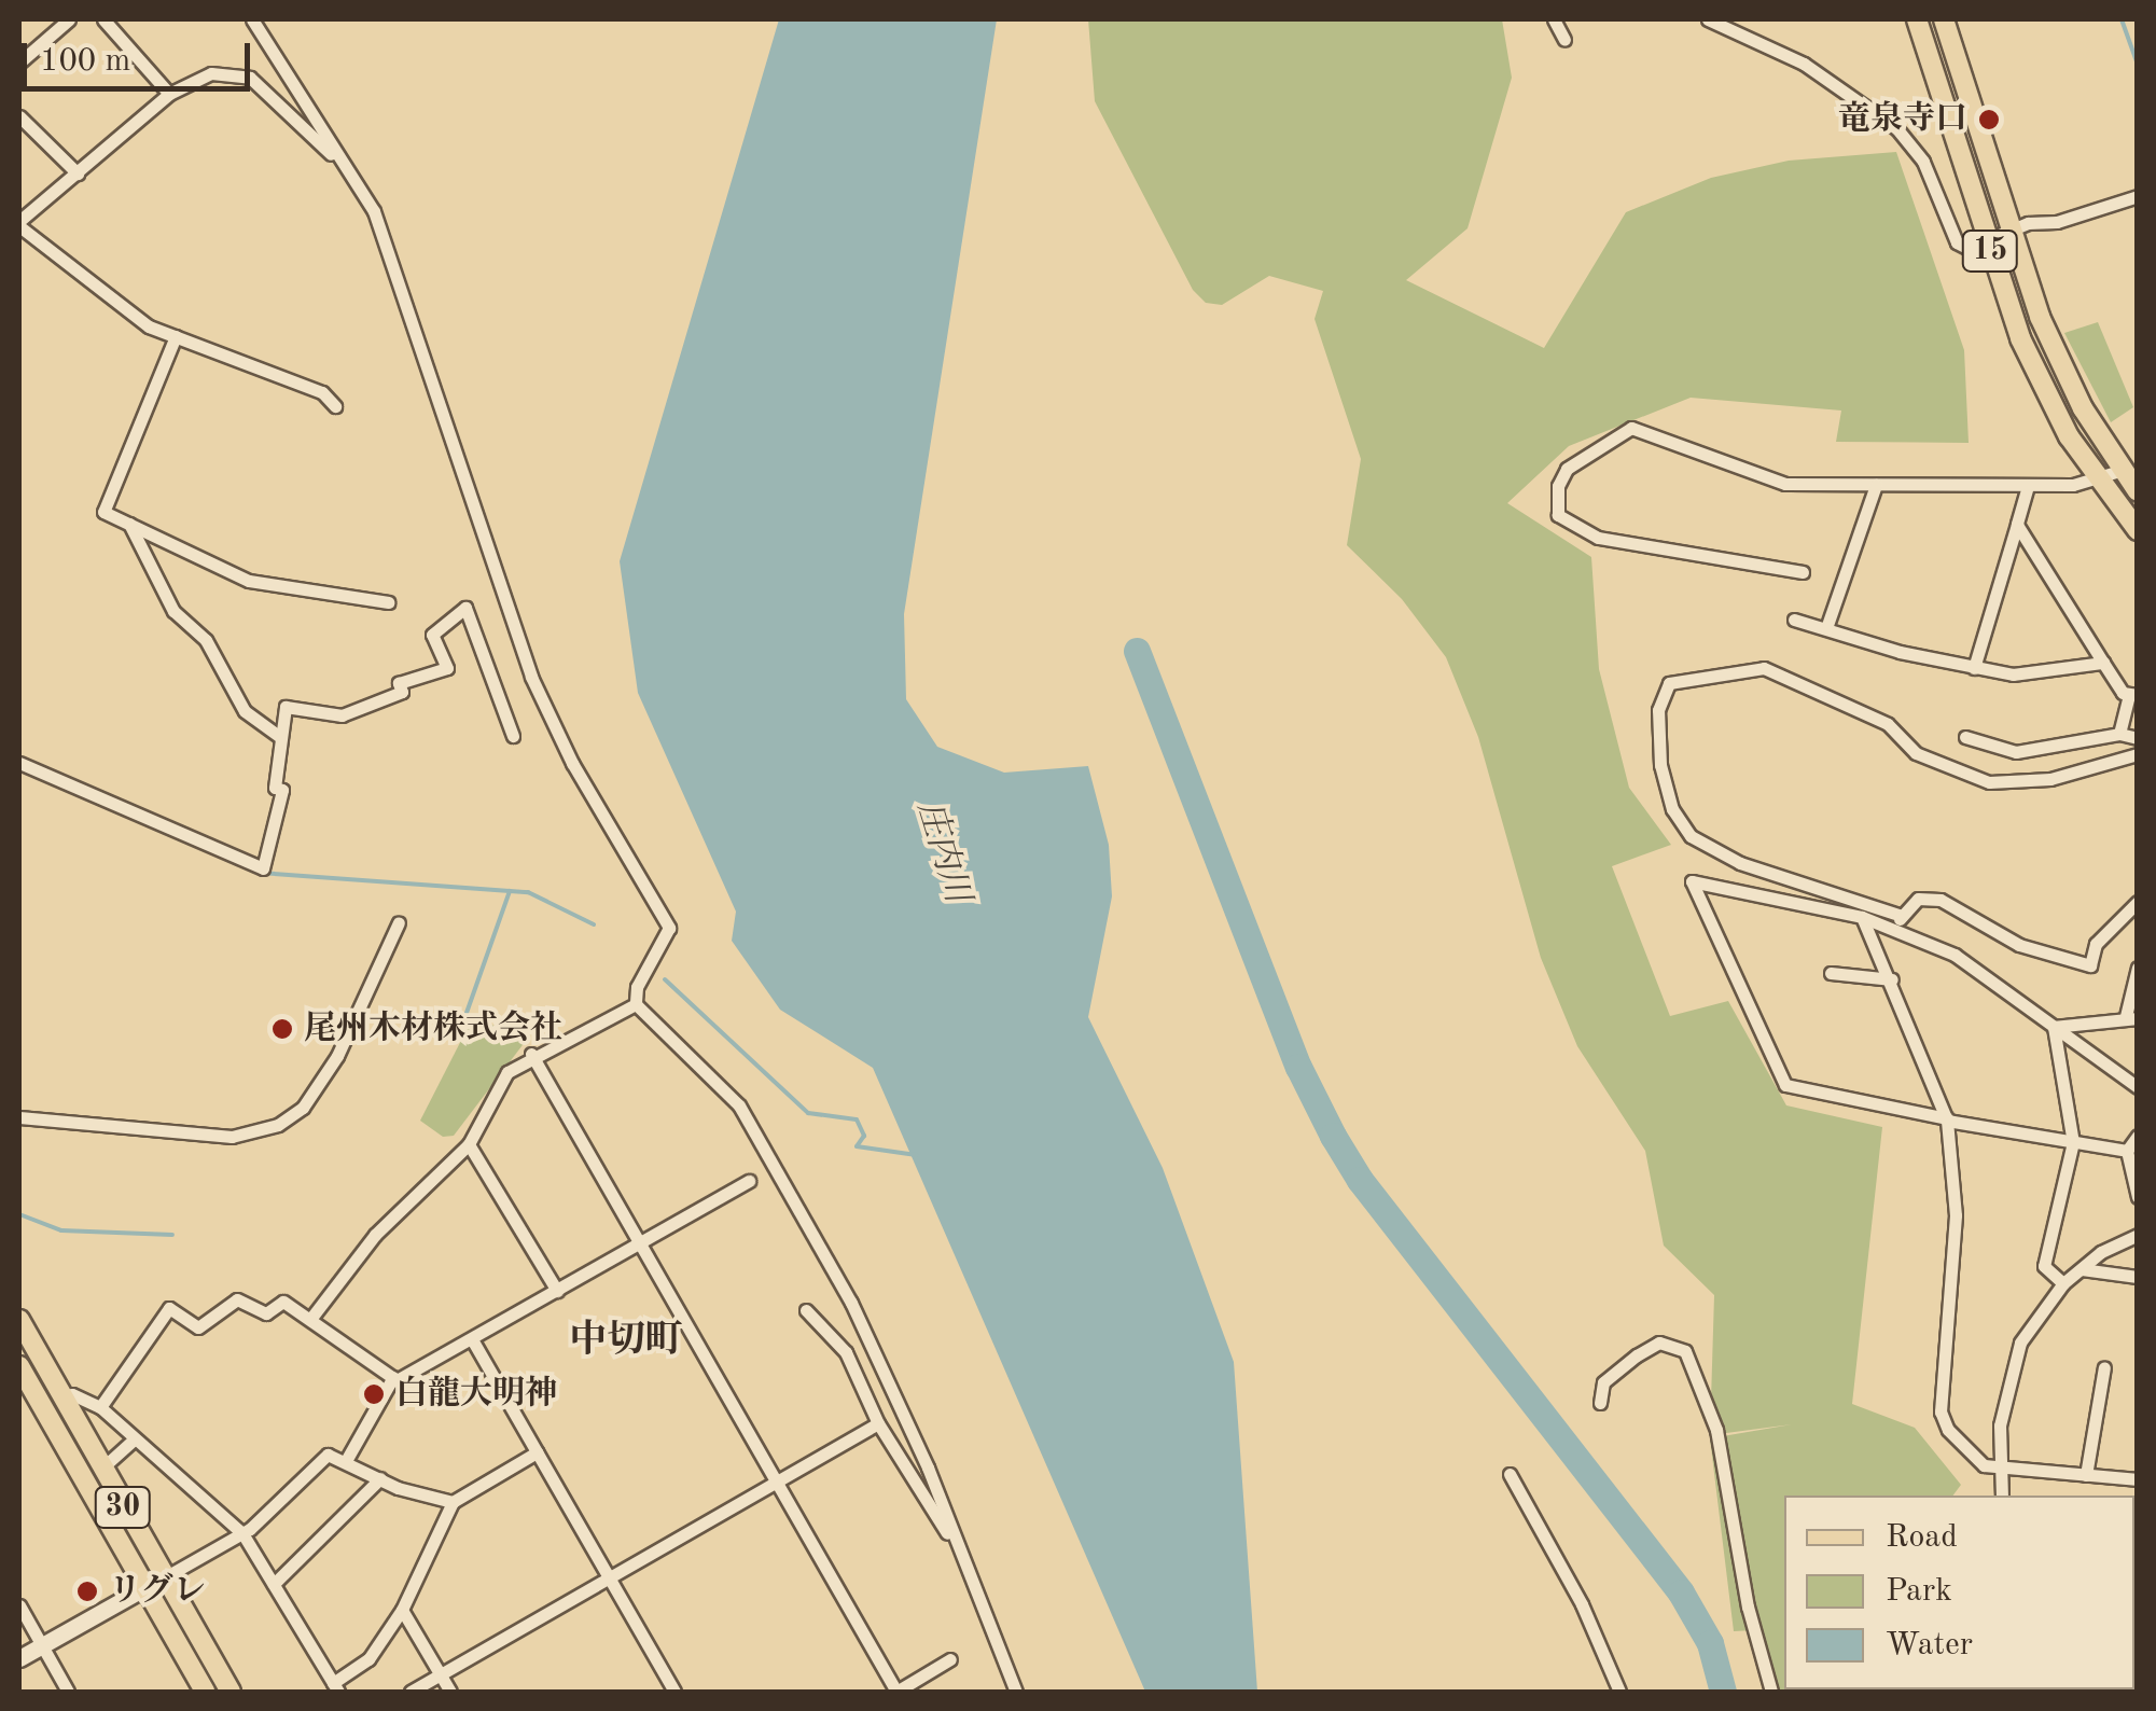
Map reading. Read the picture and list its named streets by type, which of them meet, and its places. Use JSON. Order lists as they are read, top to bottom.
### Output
{
  "streets": {
    "main road": ["15", "30"]
  },
  "districts": ["中切町"],
  "water": ["庄内川"],
  "places": [
    "竜泉寺口",
    "尾州木材株式会社",
    "白龍大明神",
    "リグレ"
  ],
  "legend": ["Road", "Park", "Water"],
  "scale_bar": "100 m"
}
